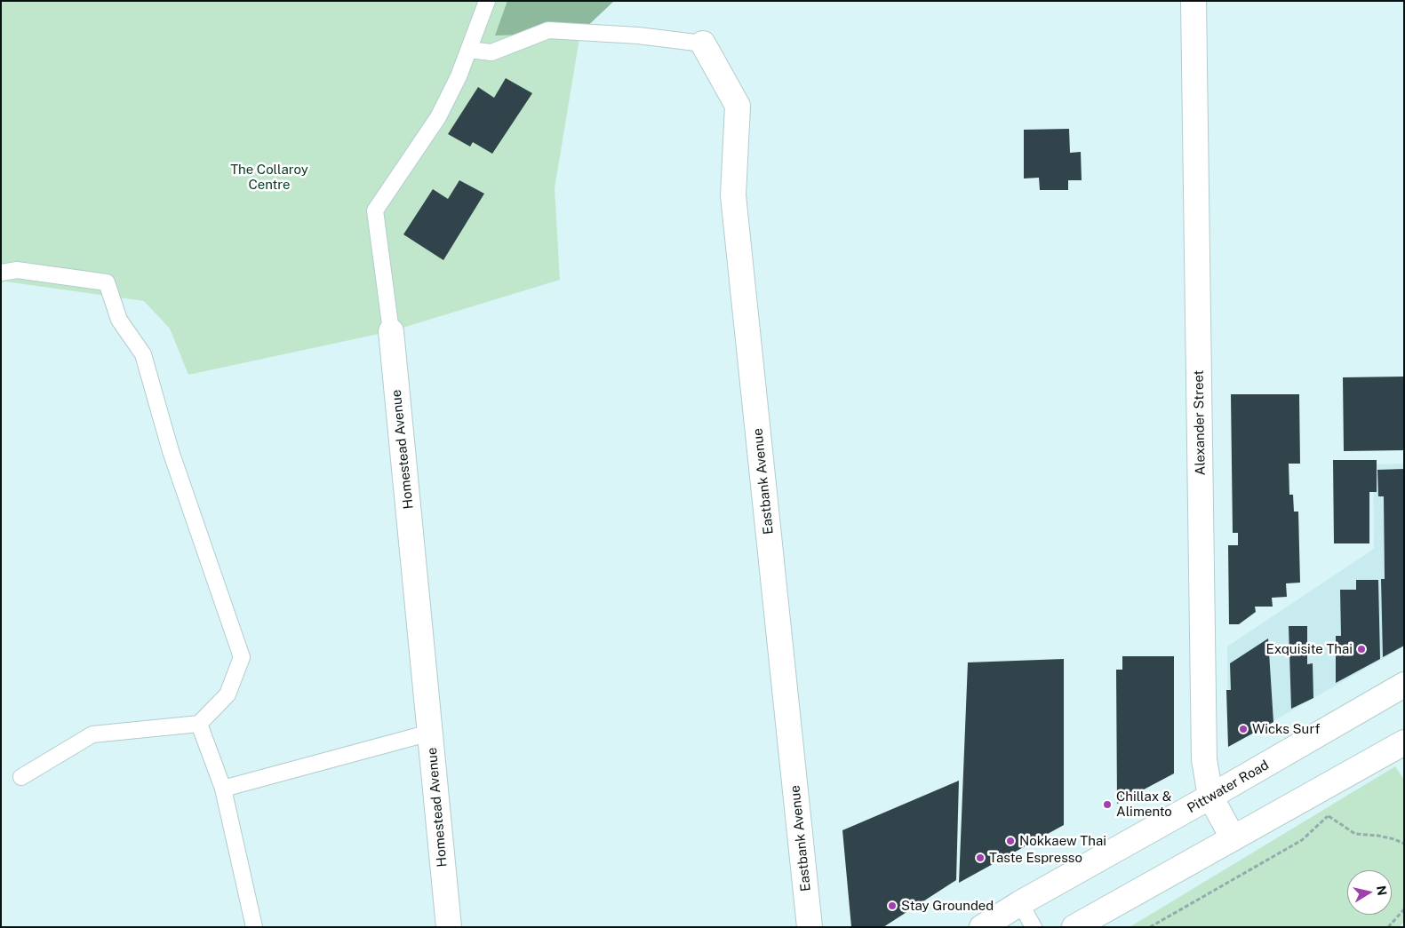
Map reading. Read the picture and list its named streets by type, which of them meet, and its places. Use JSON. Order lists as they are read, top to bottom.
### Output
{
  "streets": {
    "main road": [
      "Alexander Street",
      "Homestead Avenue",
      "Eastbank Avenue",
      "Pittwater Road"
    ]
  },
  "crossings": [
    ["Alexander Street", "Pittwater Road"]
  ],
  "parks": ["The Collaroy Centre"],
  "places": [
    "Exquisite Thai",
    "Wicks Surf",
    "Chillax & Alimento",
    "Nokkaew Thai",
    "Taste Espresso",
    "Stay Grounded"
  ],
  "north": "right"
}
